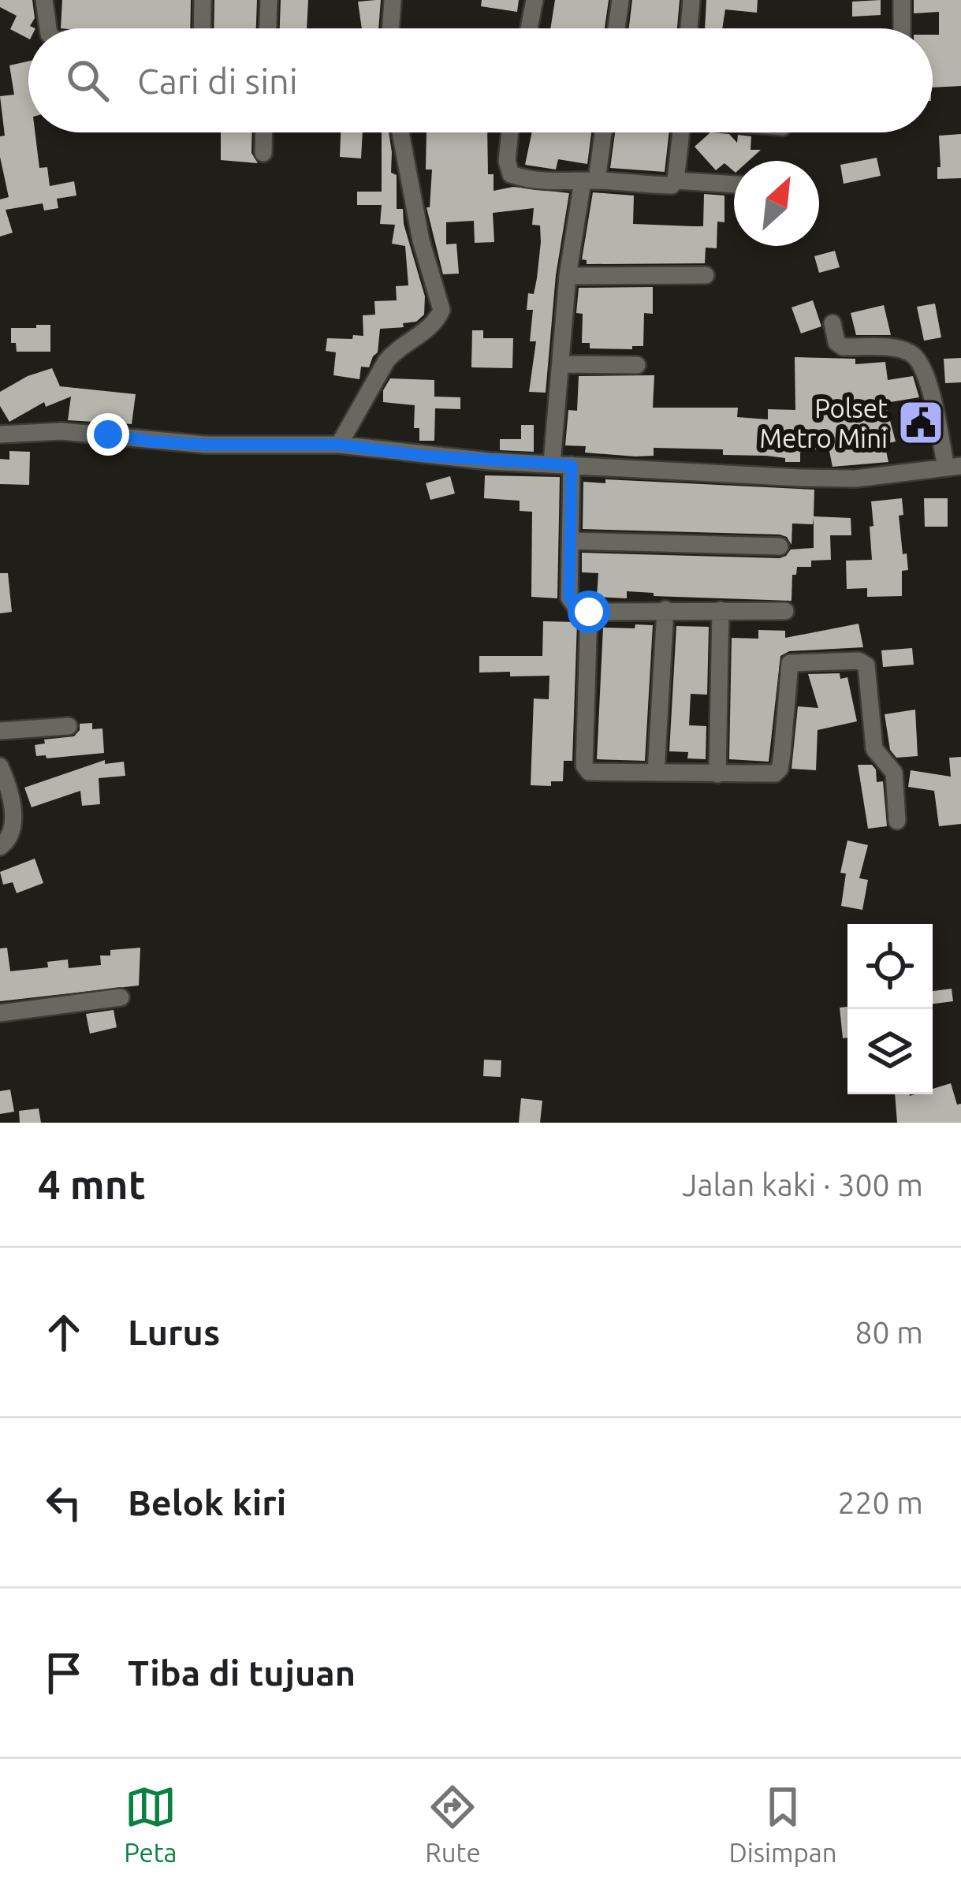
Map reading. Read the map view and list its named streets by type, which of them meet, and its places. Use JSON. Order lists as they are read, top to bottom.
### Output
{
  "places": {
    "public building": ["Polset Metro Mini"]
  },
  "north": "top right",
  "page": {
    "search": "Cari di sini",
    "heading": ["4 mnt", "Jalan kaki · 300 m"],
    "list": [
      ["Lurus", "80 m"],
      ["Belok kiri", "220 m"],
      "Tiba di tujuan"
    ],
    "nav": ["Peta", "Rute", "Disimpan"]
  }
}
